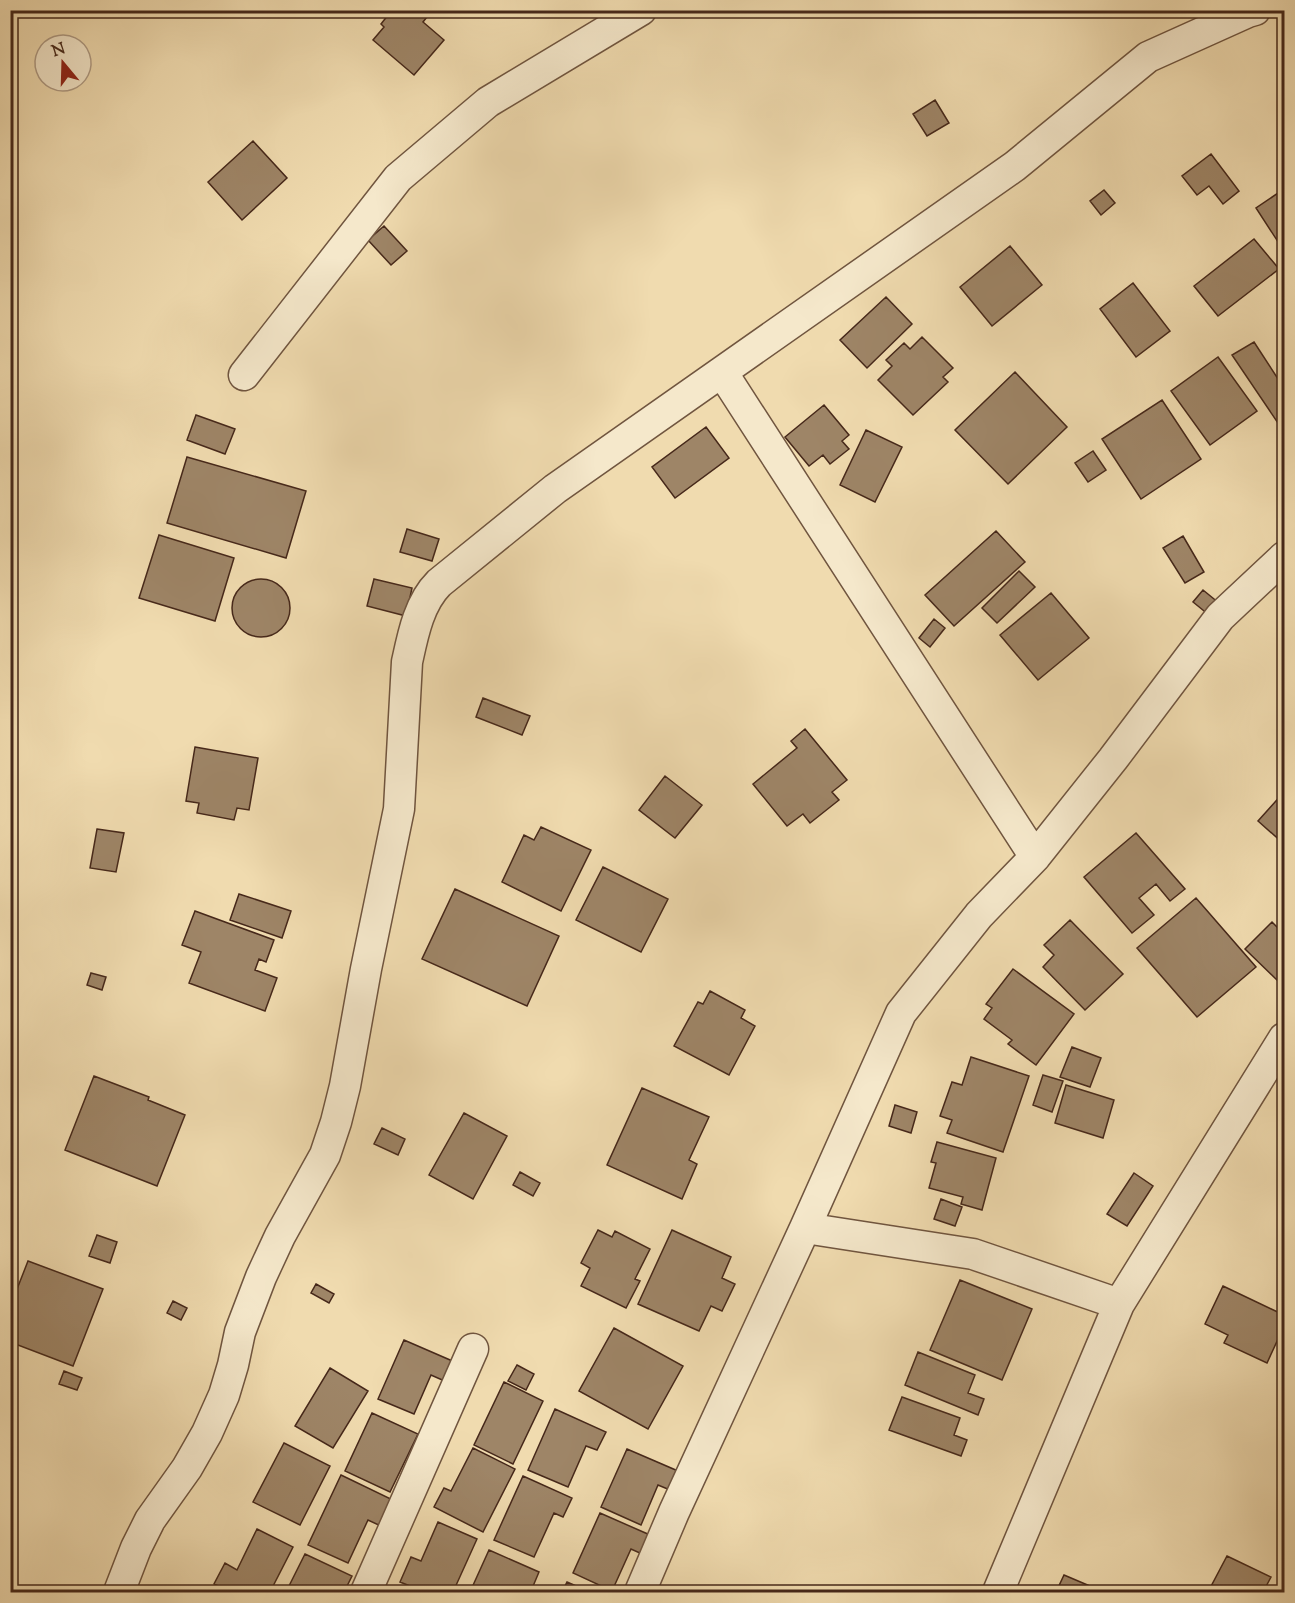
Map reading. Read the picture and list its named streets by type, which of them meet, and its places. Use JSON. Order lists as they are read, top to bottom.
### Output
{
  "north": "top"
}
